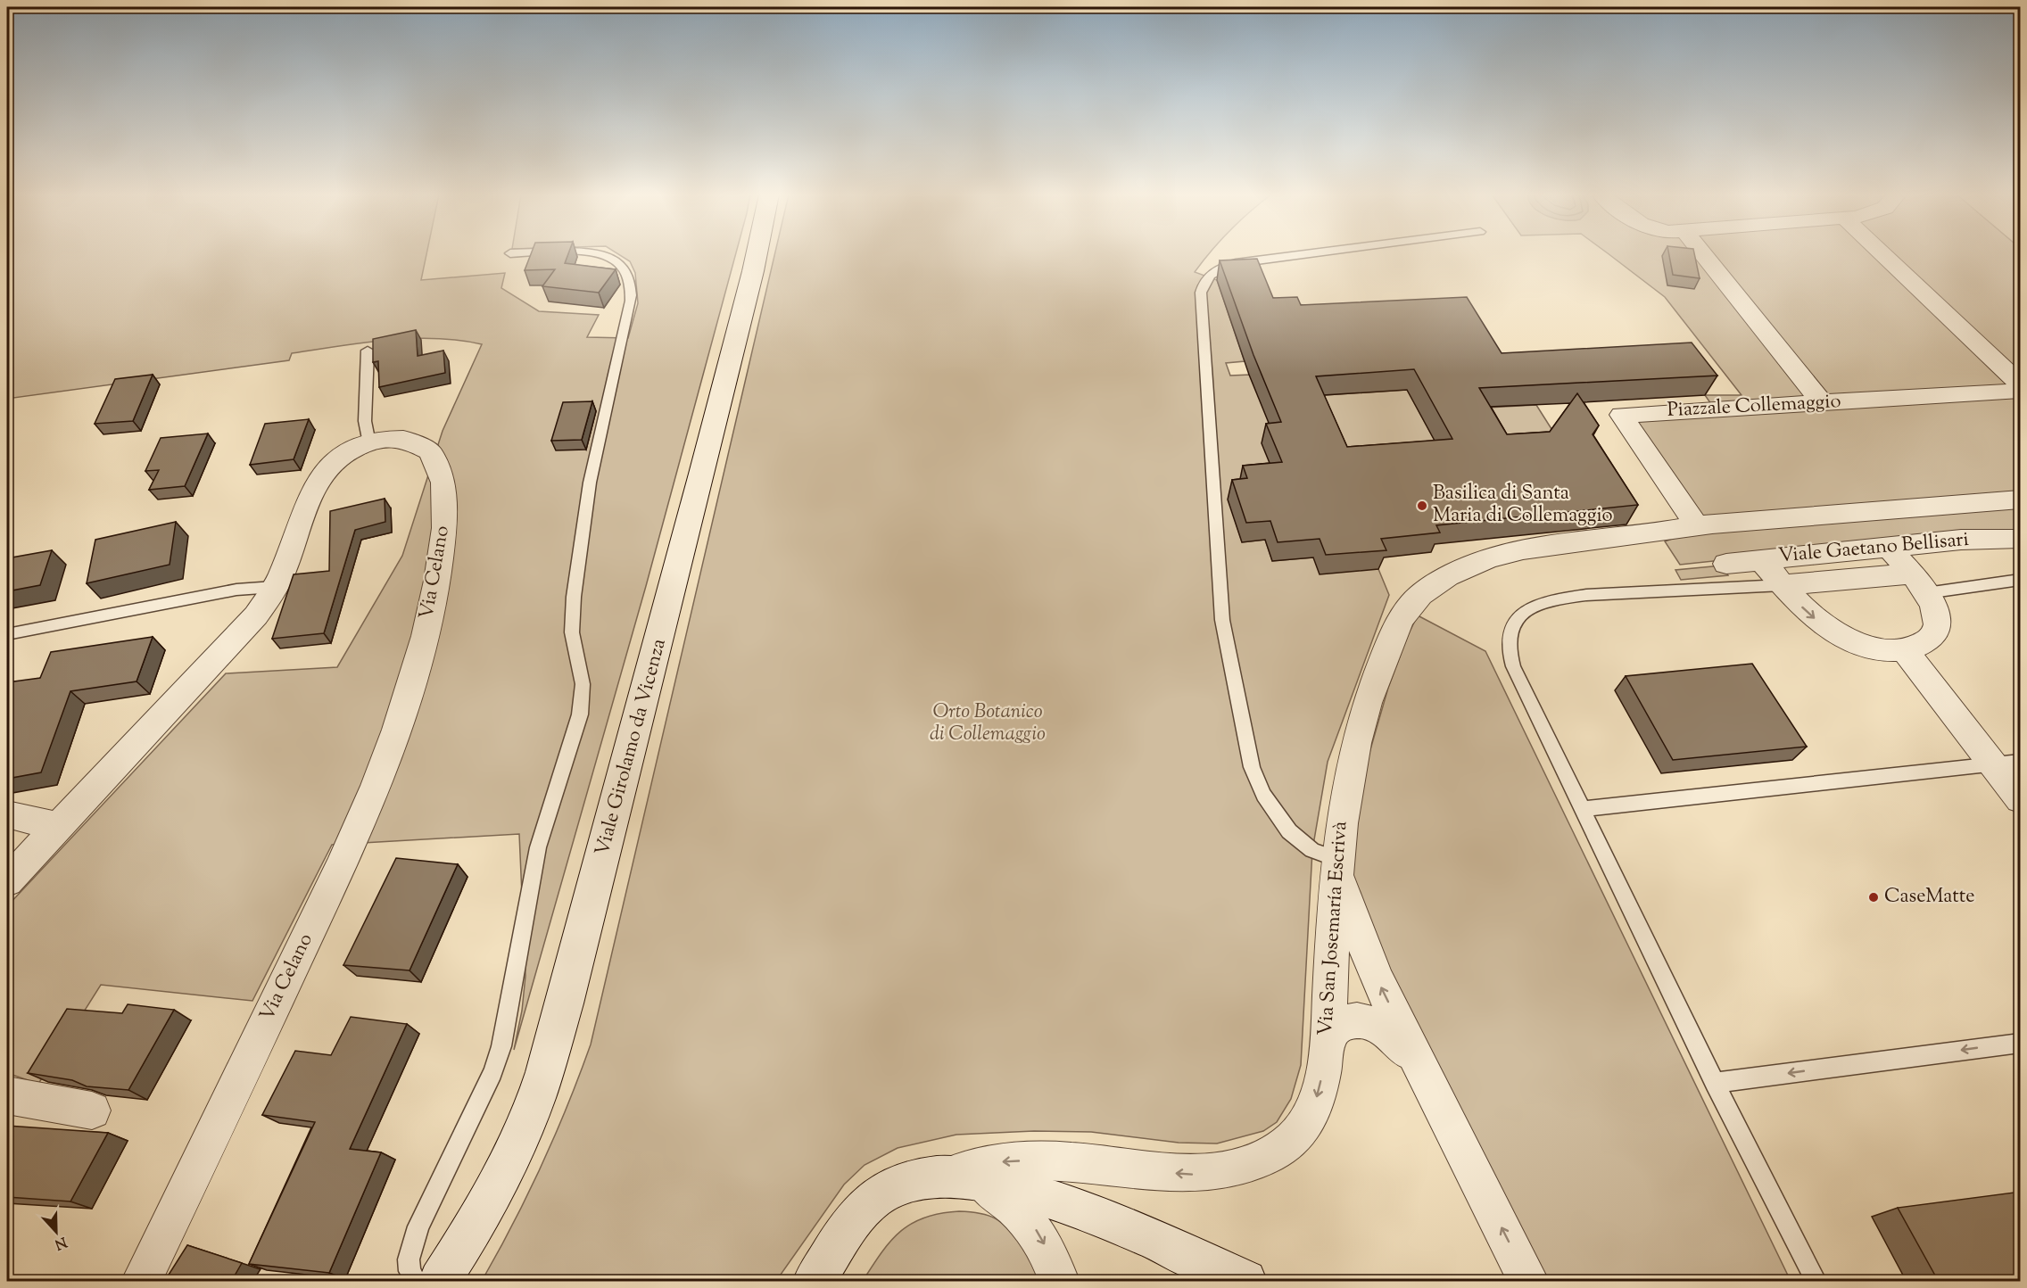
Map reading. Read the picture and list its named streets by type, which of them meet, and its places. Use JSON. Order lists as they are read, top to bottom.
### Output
{
  "streets": {
    "main road": ["Viale Girolamo da Vicenza"],
    "street": [
      "Piazzale Collemaggio",
      "Viale Gaetano Bellisari",
      "Via Celano",
      "Via San Josemaría Escrivà"
    ]
  },
  "crossings": [
    ["Piazzale Collemaggio", "Via San Josemaría Escrivà"]
  ],
  "parks": ["Orto Botanico di Collemaggio"],
  "places": ["Basilica di Santa Maria di Collemaggio", "CaseMatte"],
  "north": "bottom"
}
